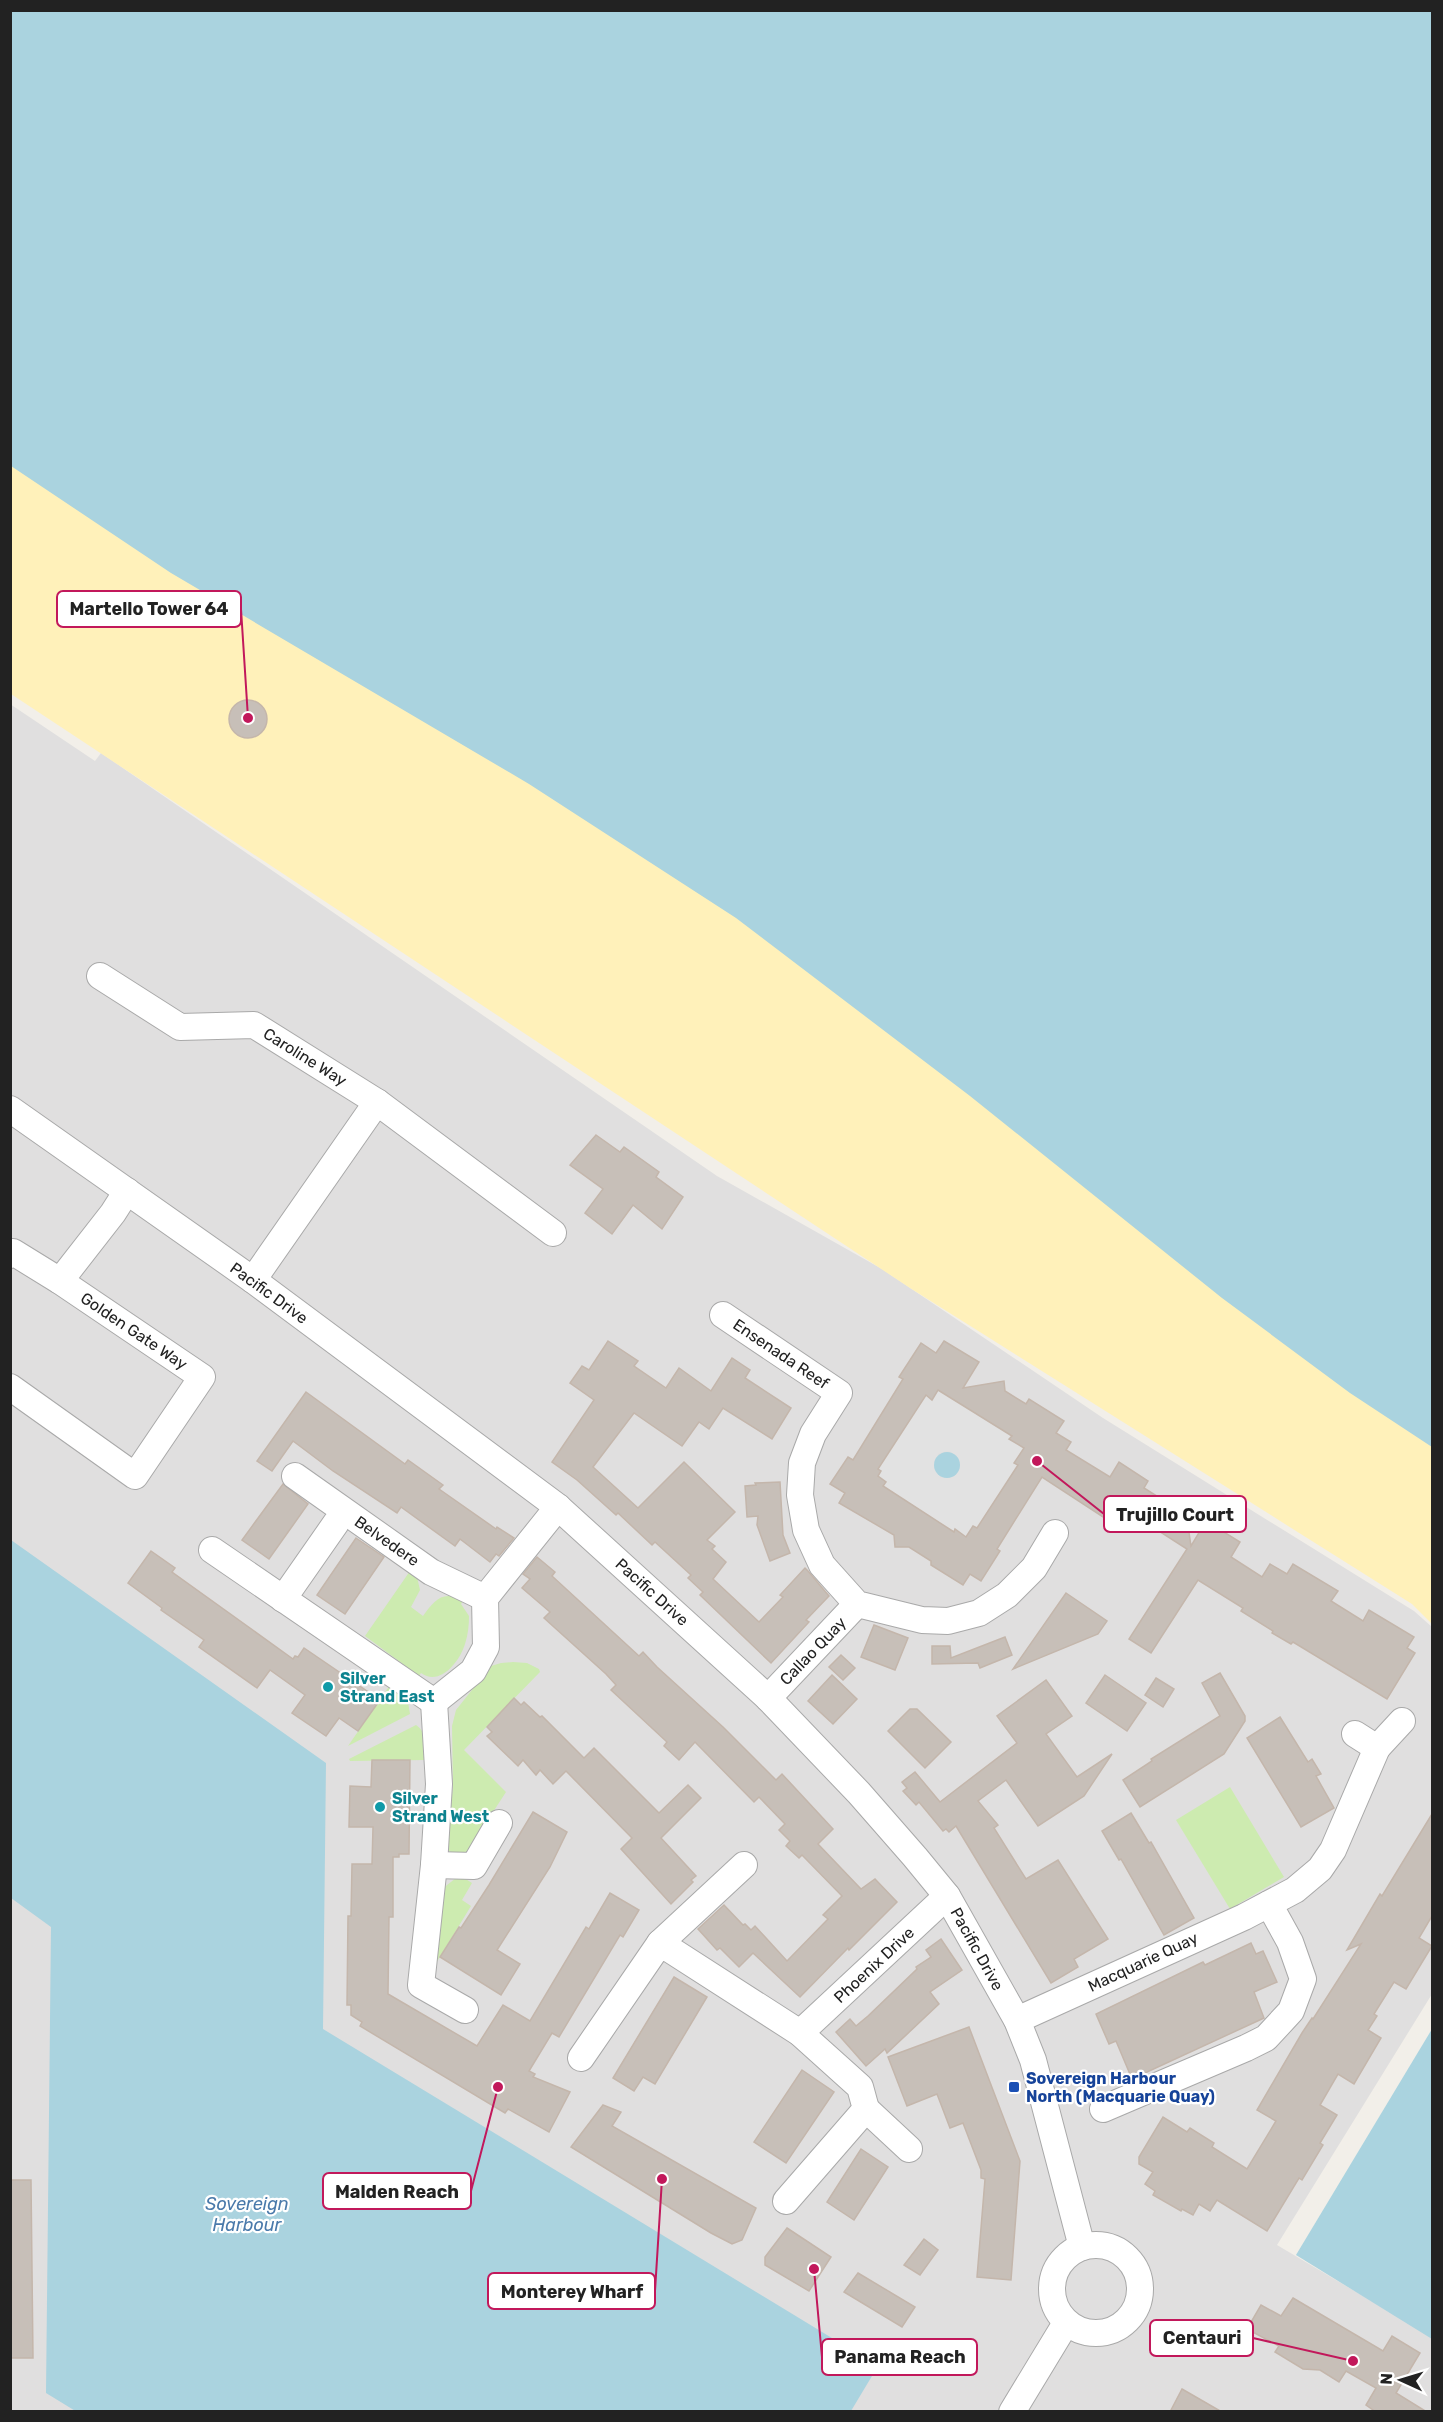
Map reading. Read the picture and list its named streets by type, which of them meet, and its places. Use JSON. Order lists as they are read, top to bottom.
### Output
{
  "streets": {
    "street": [
      "Caroline Way",
      "Pacific Drive",
      "Golden Gate Way",
      "Ensenada Reef",
      "Belvedere",
      "Callao Quay",
      "Macquarie Quay",
      "Phoenix Drive"
    ]
  },
  "crossings": [
    ["Pacific Drive", "Callao Quay"],
    ["Pacific Drive", "Macquarie Quay"],
    ["Pacific Drive", "Phoenix Drive"],
    ["Ensenada Reef", "Callao Quay"]
  ],
  "water": ["Sovereign Harbour"],
  "places": {
    "other": [
      "Martello Tower 64",
      "Trujillo Court",
      "Silver Strand East",
      "Silver Strand West",
      "Malden Reach",
      "Monterey Wharf",
      "Panama Reach",
      "Centauri"
    ],
    "transit": ["Sovereign Harbour North (Macquarie Quay)"]
  },
  "north": "left"
}
